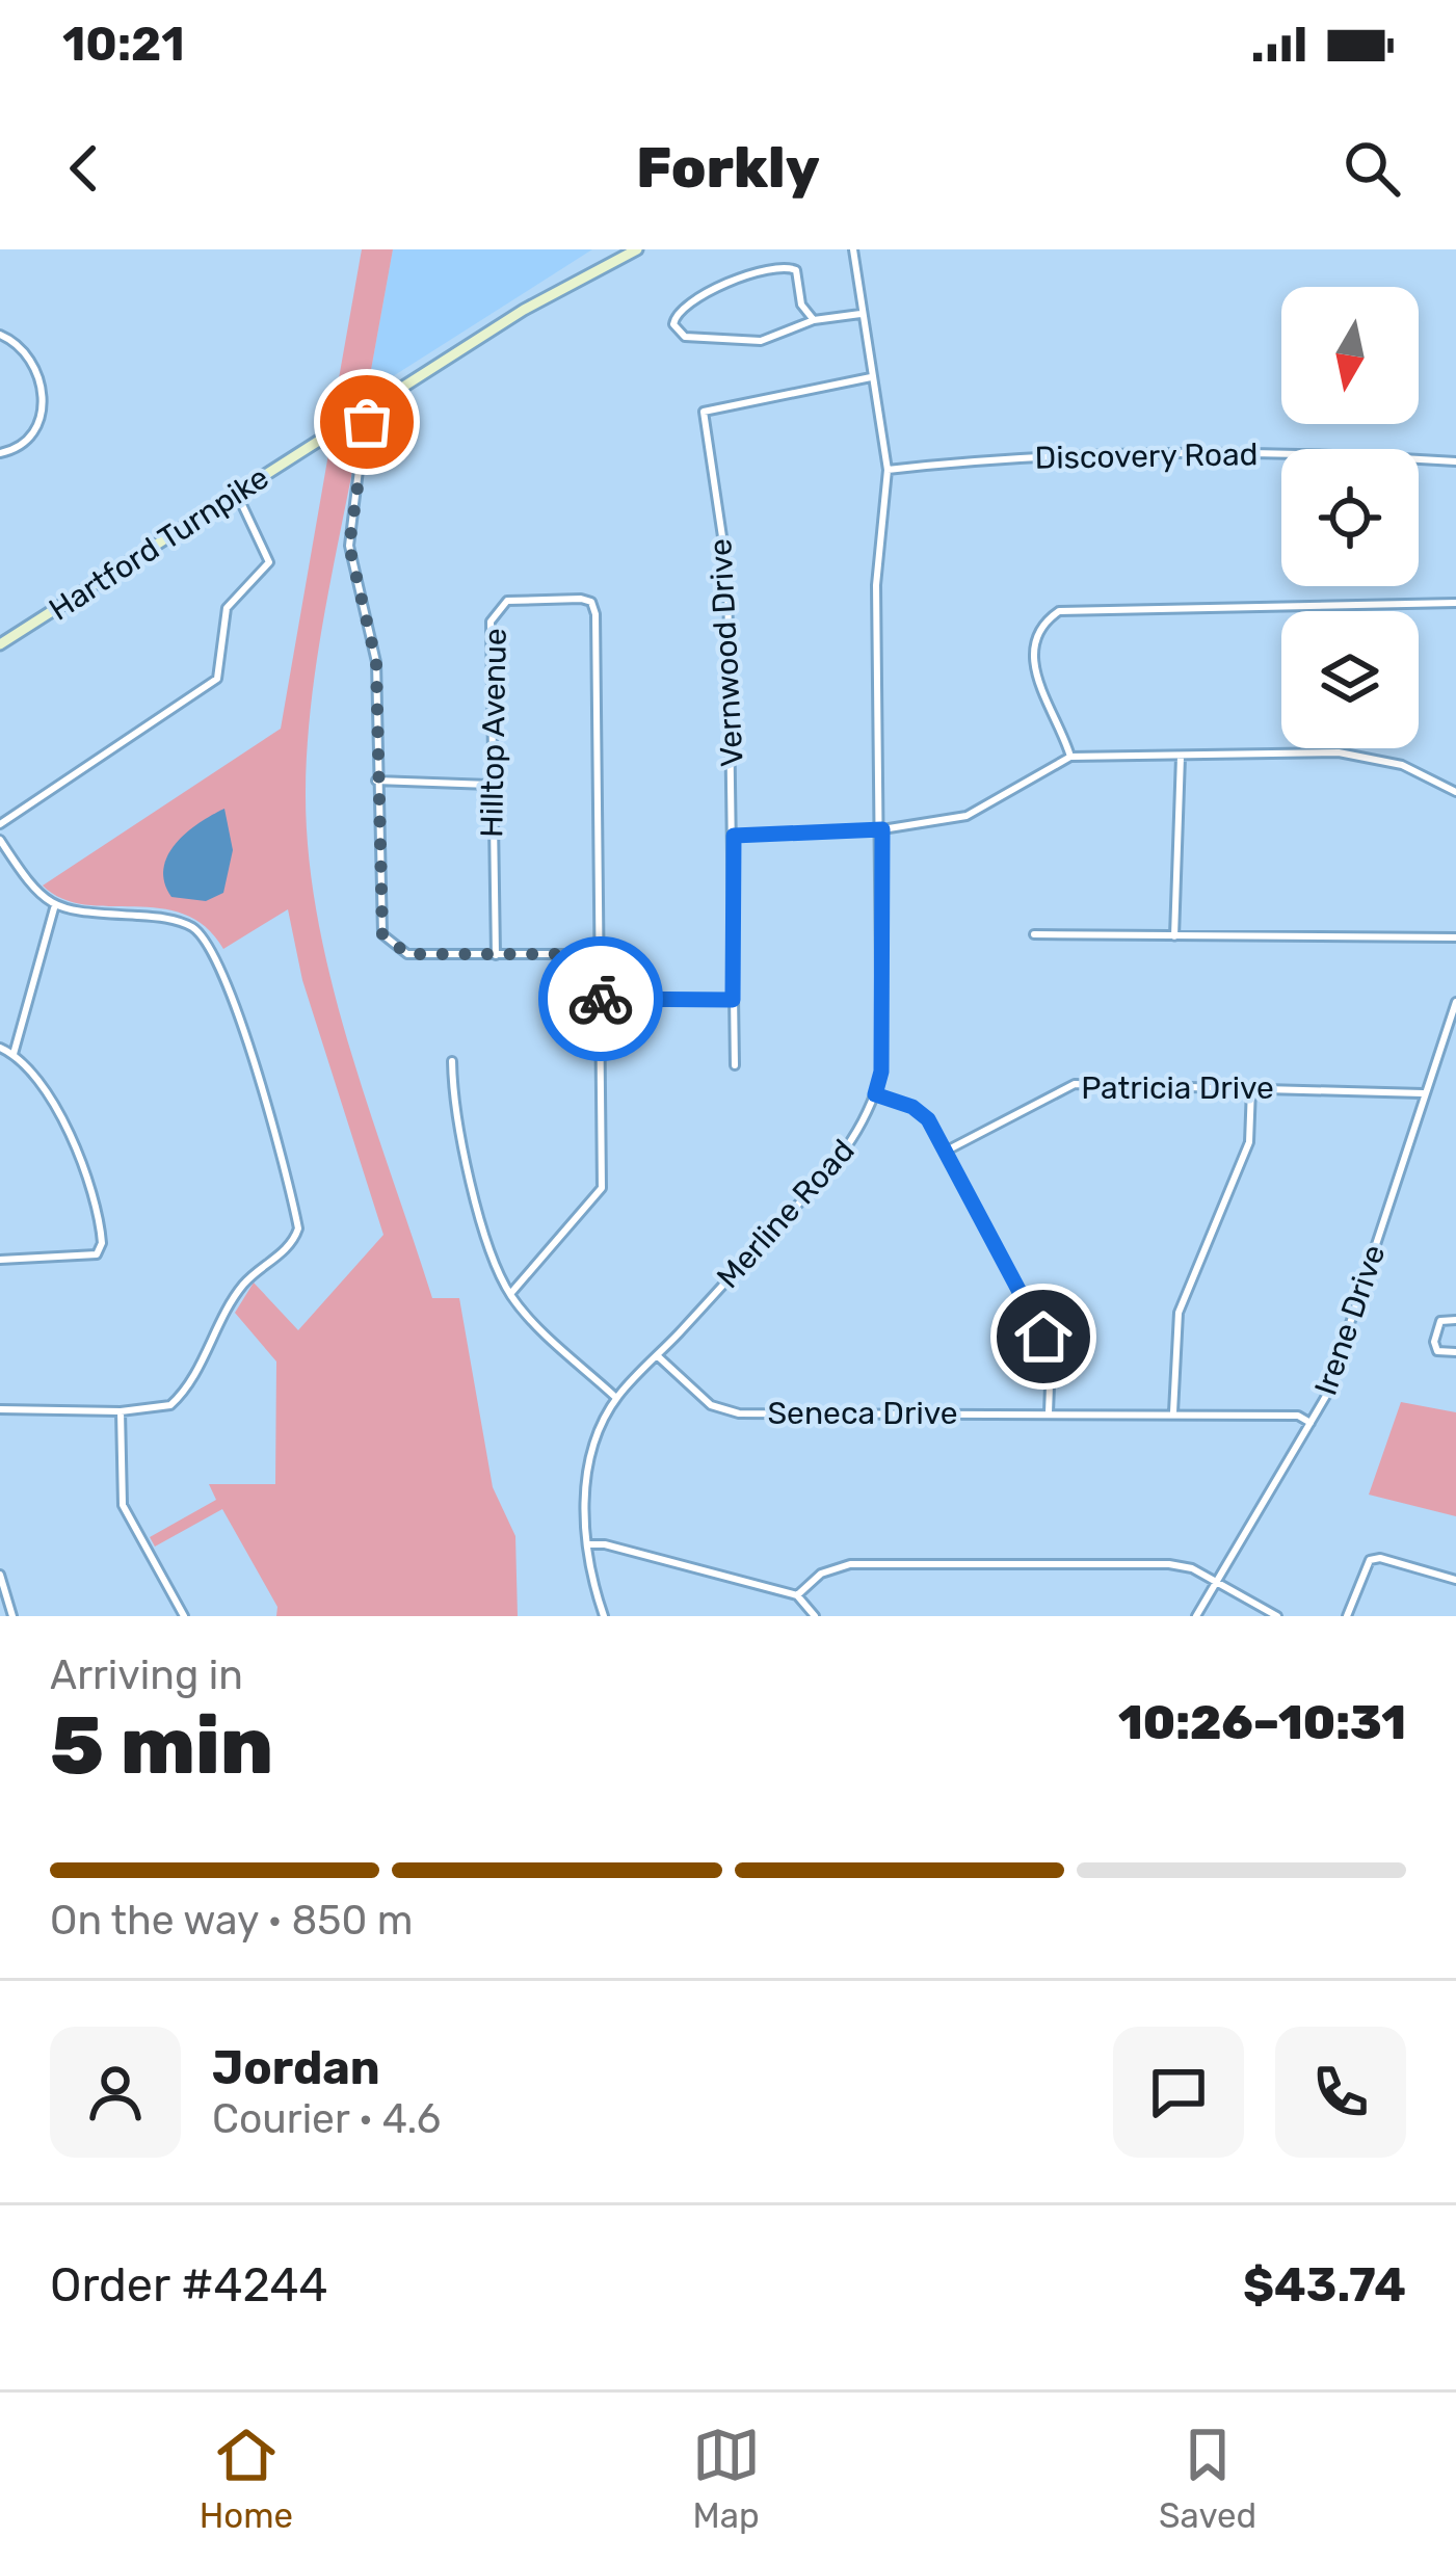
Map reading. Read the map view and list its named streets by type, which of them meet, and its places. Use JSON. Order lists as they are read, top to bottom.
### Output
{
  "streets": {
    "main road": ["Hartford Turnpike"],
    "street": [
      "Discovery Road",
      "Vernwood Drive",
      "Hilltop Avenue",
      "Patricia Drive",
      "Merline Road",
      "Irene Drive",
      "Seneca Drive"
    ]
  },
  "crossings": [
    ["Discovery Road", "Merline Road"],
    ["Vernwood Drive", "Merline Road"],
    ["Patricia Drive", "Irene Drive"],
    ["Merline Road", "Seneca Drive"],
    ["Irene Drive", "Seneca Drive"]
  ],
  "north": "bottom",
  "page": {
    "status": "10:21",
    "header": "Forkly",
    "heading": ["5 min", "Arriving in", "10:26–10:31"],
    "panel": [
      "Jordan",
      "Courier · 4.6",
      "Order #4244",
      "$43.74"
    ],
    "bar": "On the way · 850 m",
    "tabs": ["Home", "Map", "Saved"]
  }
}
